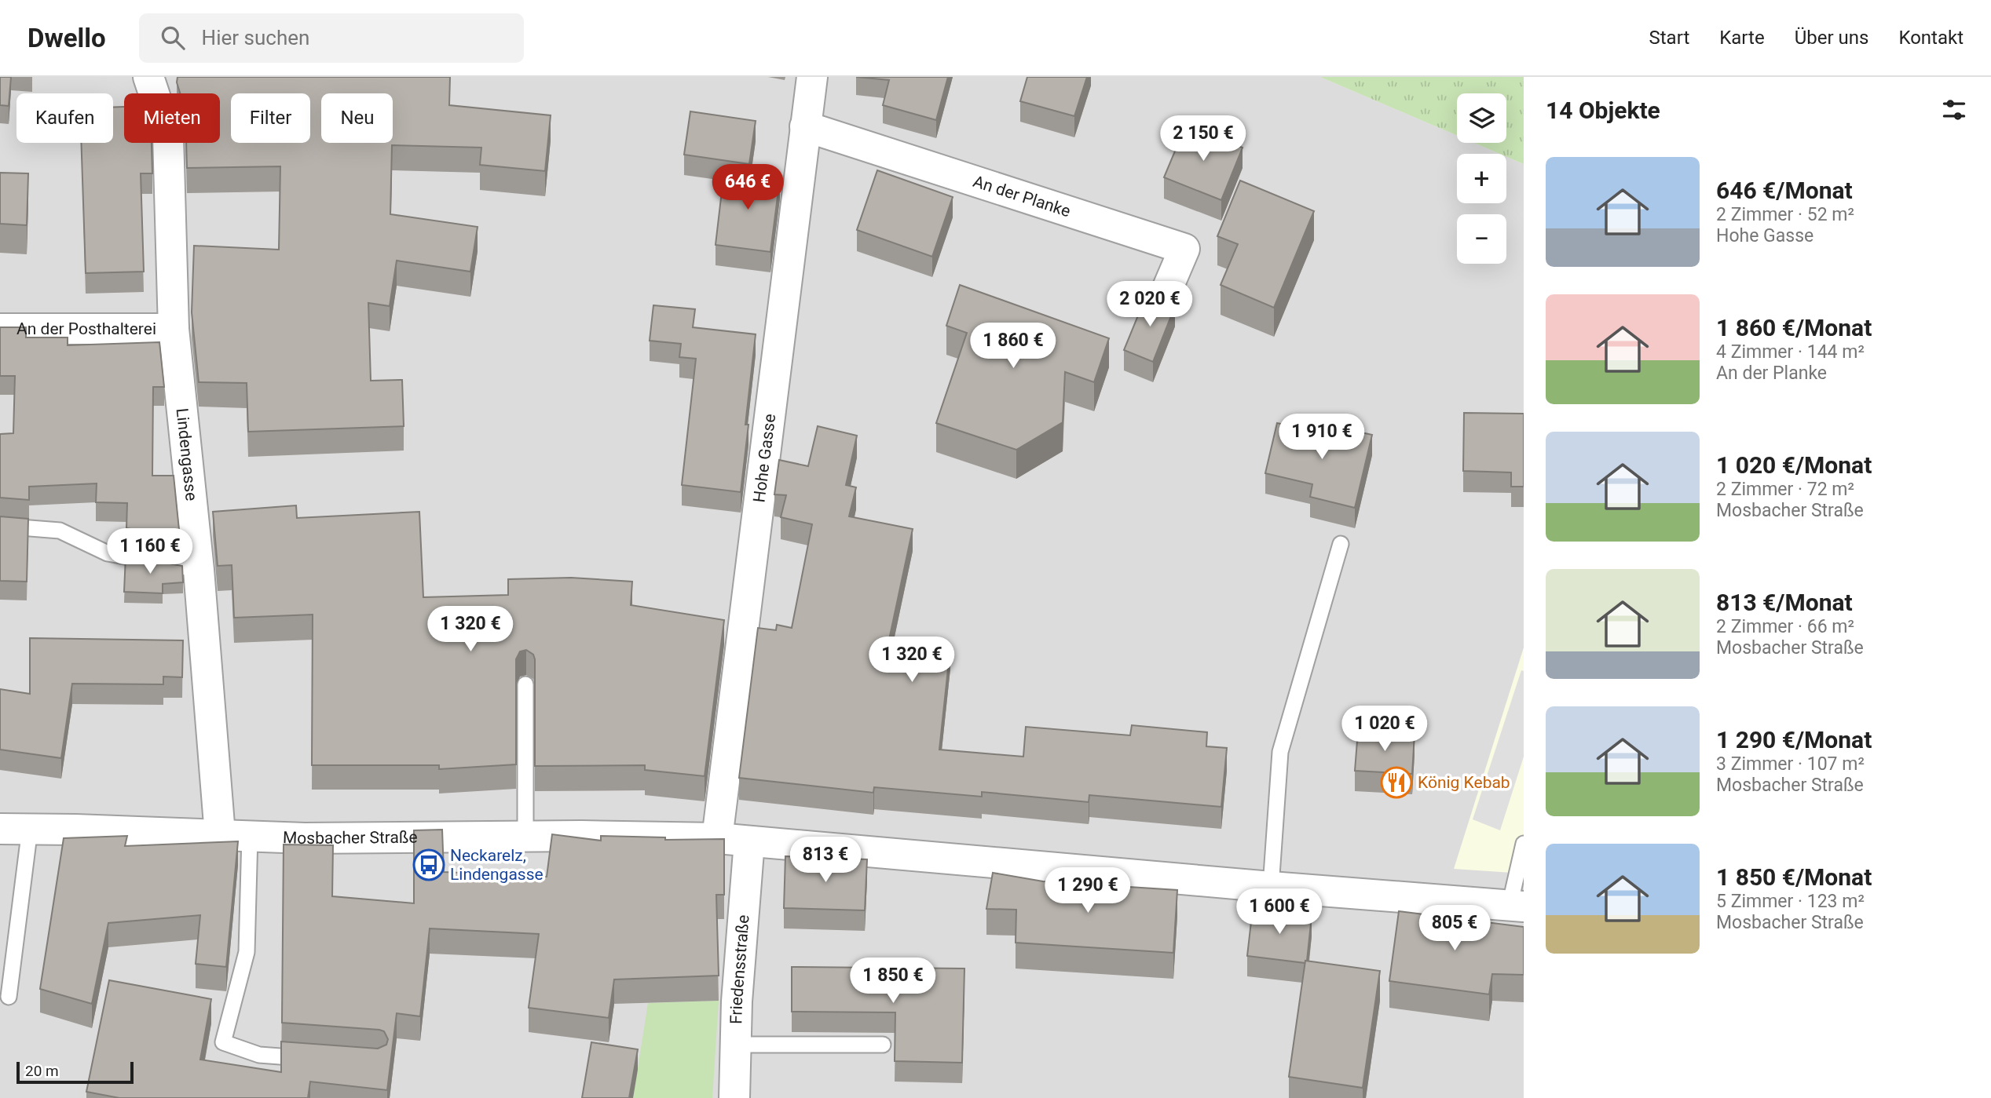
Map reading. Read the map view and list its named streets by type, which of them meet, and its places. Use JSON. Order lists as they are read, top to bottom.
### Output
{
  "streets": {
    "street": [
      "An der Planke",
      "An der Posthalterei",
      "Lindengasse",
      "Hohe Gasse",
      "Mosbacher Straße",
      "Friedensstraße"
    ]
  },
  "crossings": [
    ["An der Planke", "Hohe Gasse"],
    ["An der Posthalterei", "Lindengasse"],
    ["Lindengasse", "Mosbacher Straße"],
    ["Hohe Gasse", "Mosbacher Straße"],
    ["Mosbacher Straße", "Friedensstraße"]
  ],
  "places": {
    "restaurant": ["König Kebab"],
    "bus stop": ["Neckarelz, Lindengasse"]
  },
  "scale_bar": "20 m",
  "page": {
    "header": "Dwello",
    "search": "Hier suchen",
    "nav": [
      "Start",
      "Karte",
      "Über uns",
      "Kontakt"
    ],
    "heading": "14 Objekte",
    "map_buttons": ["+", "−"],
    "chip": [
      "Kaufen",
      "Mieten",
      "Filter",
      "Neu"
    ],
    "price": [
      "2 150 €",
      "646 €",
      "2 020 €",
      "1 860 €",
      "1 910 €",
      "1 160 €",
      "1 320 €",
      "1 320 €",
      "1 020 €",
      "813 €",
      "1 290 €",
      "1 600 €",
      "805 €",
      "1 850 €"
    ],
    "list": [
      {
        "name": "646 €/Monat",
        "note": "2 Zimmer · 52 m² · Hohe Gasse"
      },
      {
        "name": "1 860 €/Monat",
        "note": "4 Zimmer · 144 m² · An der Planke"
      },
      {
        "name": "1 020 €/Monat",
        "note": "2 Zimmer · 72 m² · Mosbacher Straße"
      },
      {
        "name": "813 €/Monat",
        "note": "2 Zimmer · 66 m² · Mosbacher Straße"
      },
      {
        "name": "1 290 €/Monat",
        "note": "3 Zimmer · 107 m² · Mosbacher Straße"
      },
      {
        "name": "1 850 €/Monat",
        "note": "5 Zimmer · 123 m² · Mosbacher Straße"
      }
    ],
    "scale": "20 m"
  }
}
